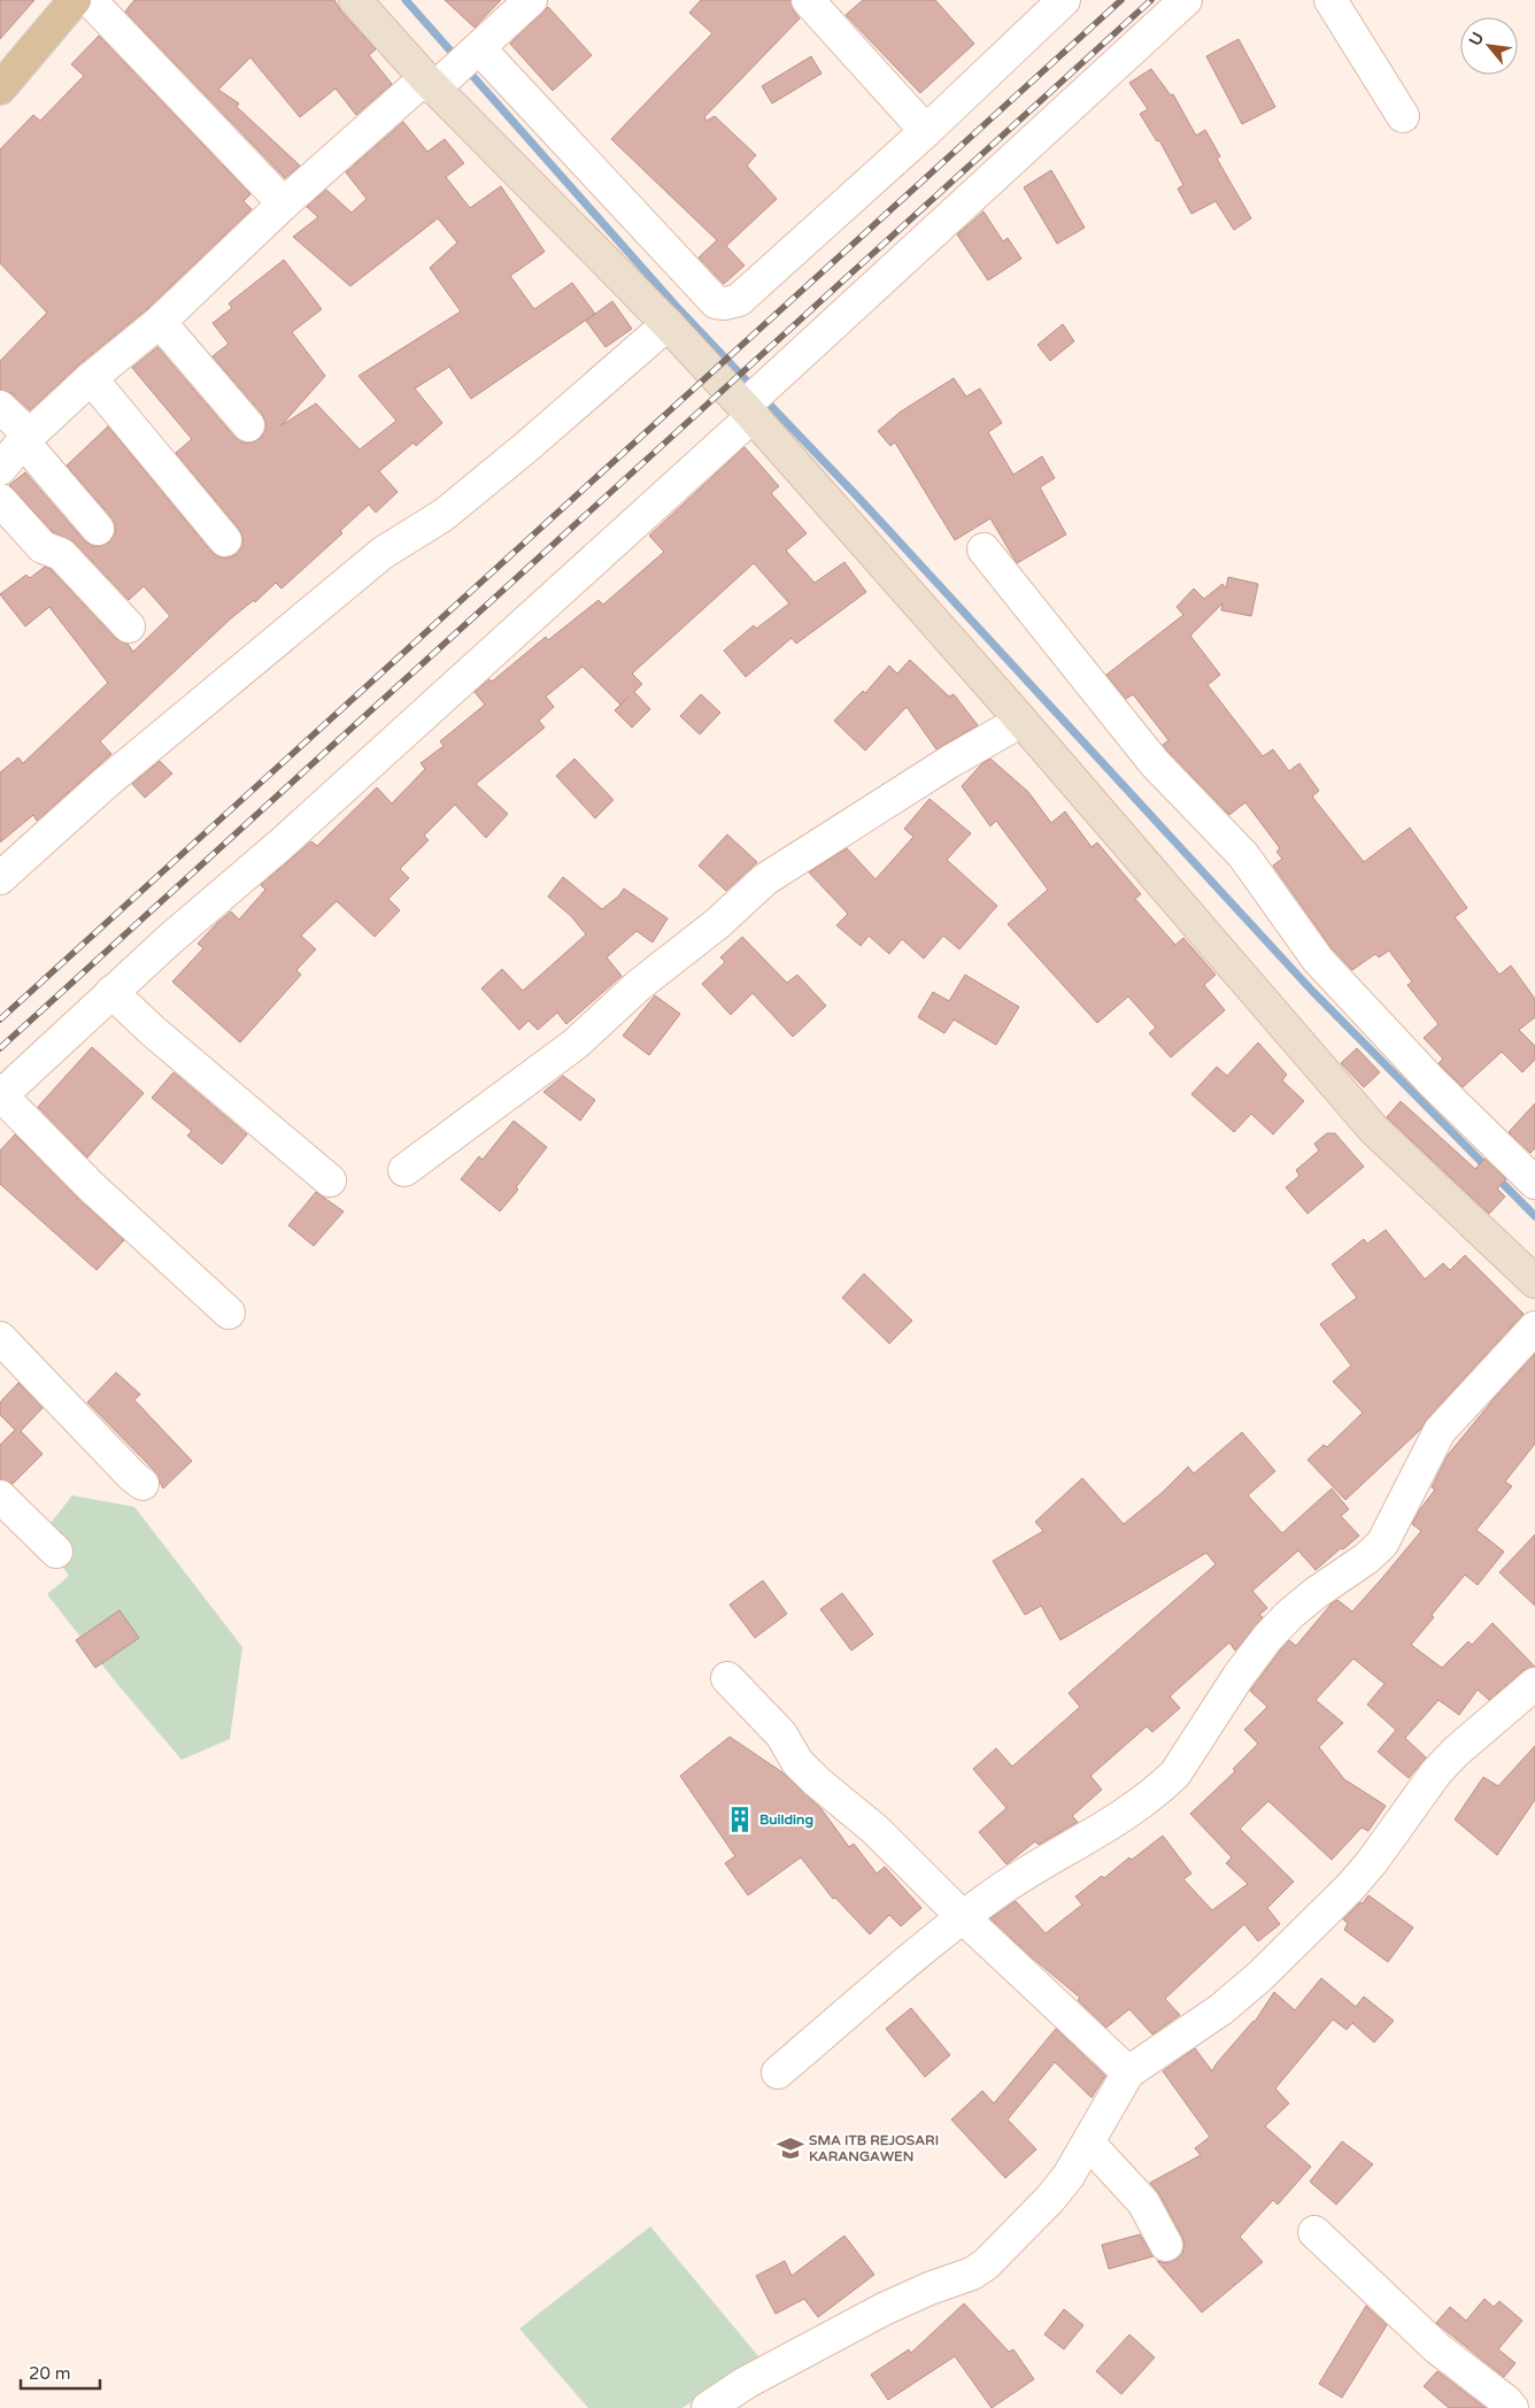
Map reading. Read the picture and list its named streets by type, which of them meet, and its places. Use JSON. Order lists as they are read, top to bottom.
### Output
{
  "places": {
    "building": ["Building"],
    "school or university": ["SMA ITB REJOSARI KARANGAWEN"]
  },
  "scale_bar": "20 m",
  "north": "top left"
}
